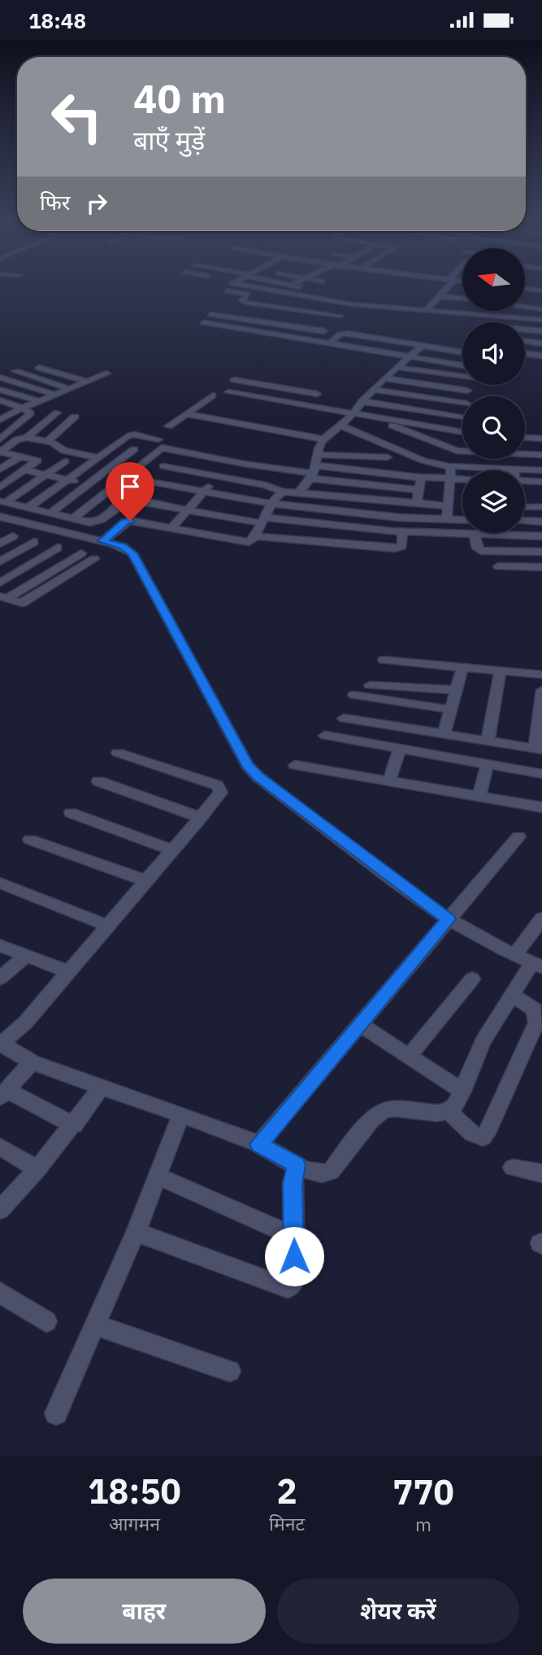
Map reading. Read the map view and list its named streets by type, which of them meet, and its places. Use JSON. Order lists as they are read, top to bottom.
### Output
{
  "north": "left",
  "page": {
    "status": "18:48",
    "turn": ["40 m", "बाएँ मुड़ें"],
    "then": "फिर",
    "eta": [
      "18:50",
      "आगमन",
      "2",
      "मिनट",
      "770",
      "m"
    ],
    "buttons": ["बाहर", "शेयर करें"]
  }
}
